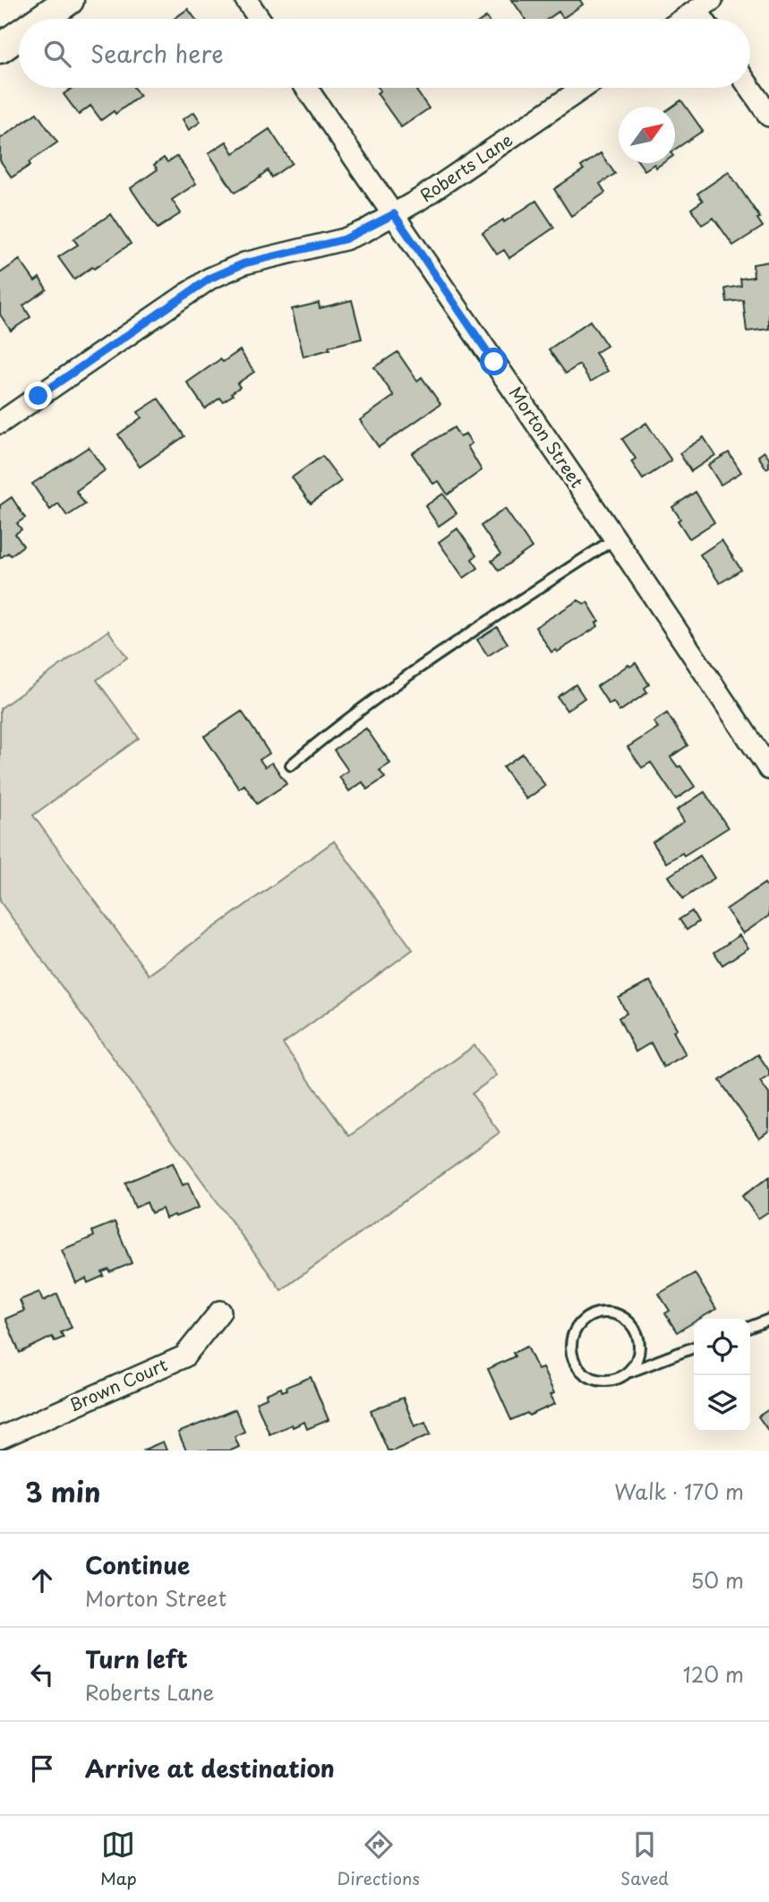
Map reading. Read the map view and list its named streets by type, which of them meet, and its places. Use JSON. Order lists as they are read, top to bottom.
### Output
{
  "streets": {
    "street": ["Roberts Lane", "Morton Street", "Brown Court"]
  },
  "crossings": [
    ["Roberts Lane", "Morton Street"]
  ],
  "north": "top right",
  "page": {
    "search": "Search here",
    "heading": ["3 min", "Walk · 170 m"],
    "list": [
      ["Continue", "Morton Street", "50 m"],
      ["Turn left", "Roberts Lane", "120 m"],
      "Arrive at destination"
    ],
    "nav": ["Map", "Directions", "Saved"]
  }
}
